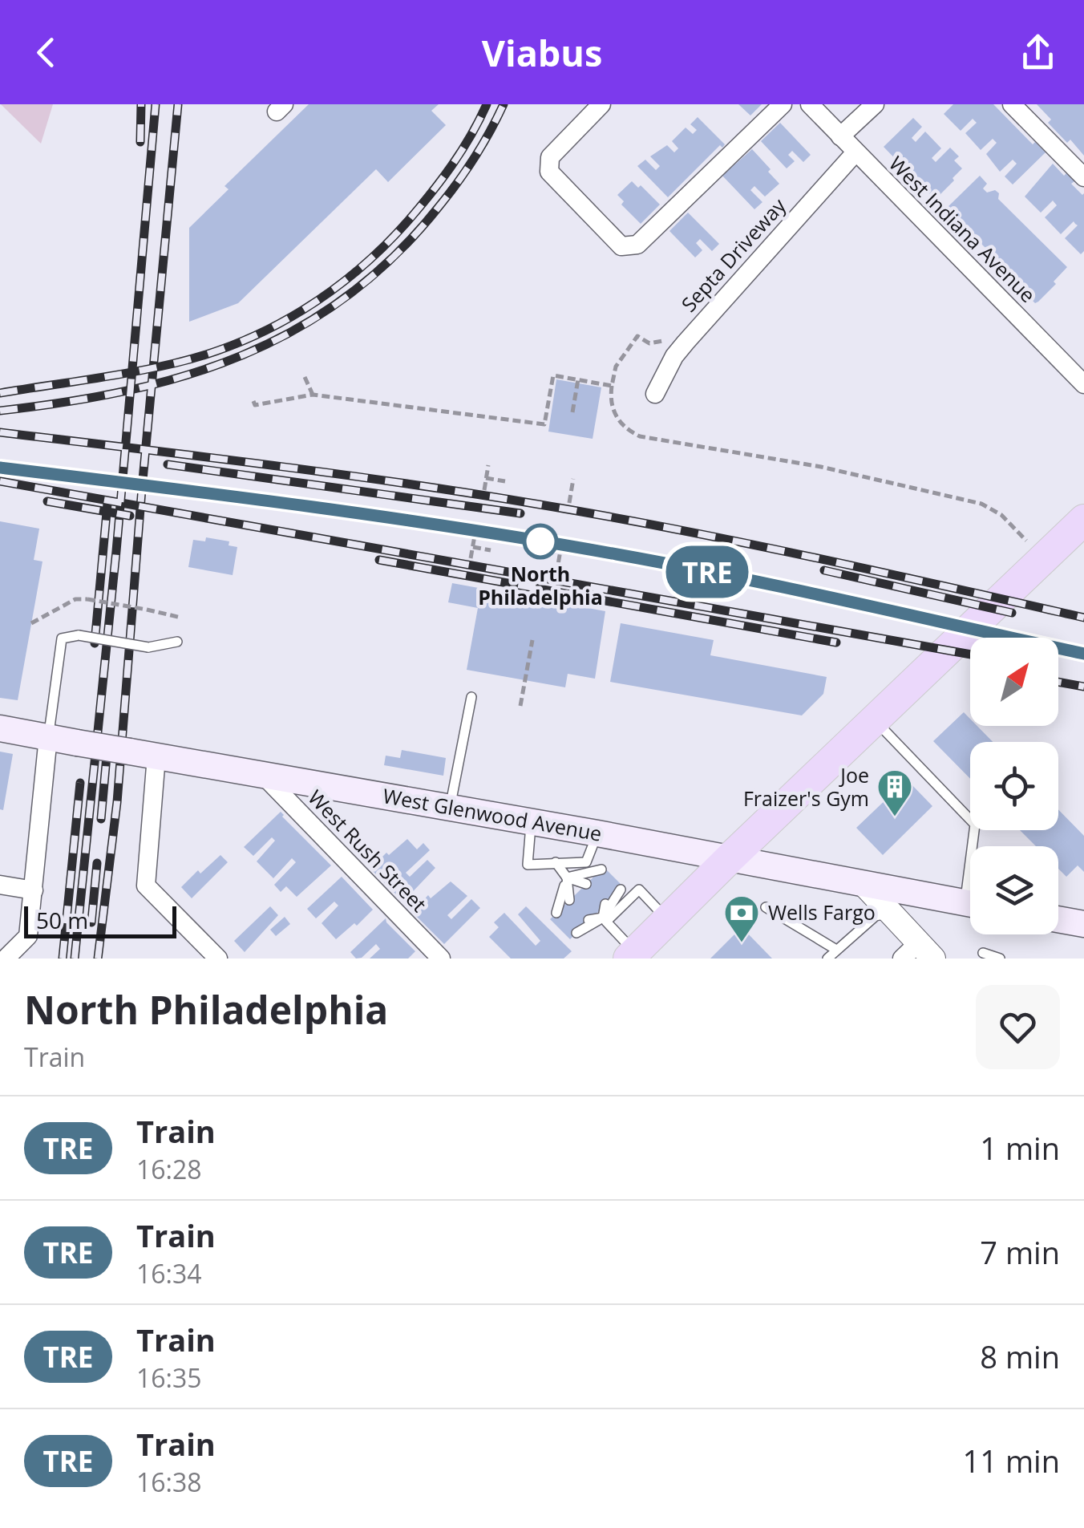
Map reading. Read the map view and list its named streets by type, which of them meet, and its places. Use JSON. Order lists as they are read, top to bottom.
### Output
{
  "streets": {
    "main road": ["West Glenwood Avenue"],
    "street": ["West Indiana Avenue", "Septa Driveway", "West Rush Street"]
  },
  "crossings": [
    ["West Indiana Avenue", "Septa Driveway"],
    ["West Glenwood Avenue", "West Rush Street"]
  ],
  "places": {
    "other": ["North Philadelphia"],
    "building": ["Joe Fraizer's Gym"],
    "bank": ["Wells Fargo"]
  },
  "scale_bar": "50 m",
  "north": "top right",
  "page": {
    "header": "Viabus",
    "on_map": "TRE",
    "scale": "50 m",
    "heading": ["North Philadelphia", "Train"],
    "list": [
      {
        "mark": "TRE",
        "name": "Train",
        "note": "16:28",
        "value": "1 min"
      },
      {
        "mark": "TRE",
        "name": "Train",
        "note": "16:34",
        "value": "7 min"
      },
      {
        "mark": "TRE",
        "name": "Train",
        "note": "16:35",
        "value": "8 min"
      },
      {
        "mark": "TRE",
        "name": "Train",
        "note": "16:38",
        "value": "11 min"
      }
    ]
  }
}
